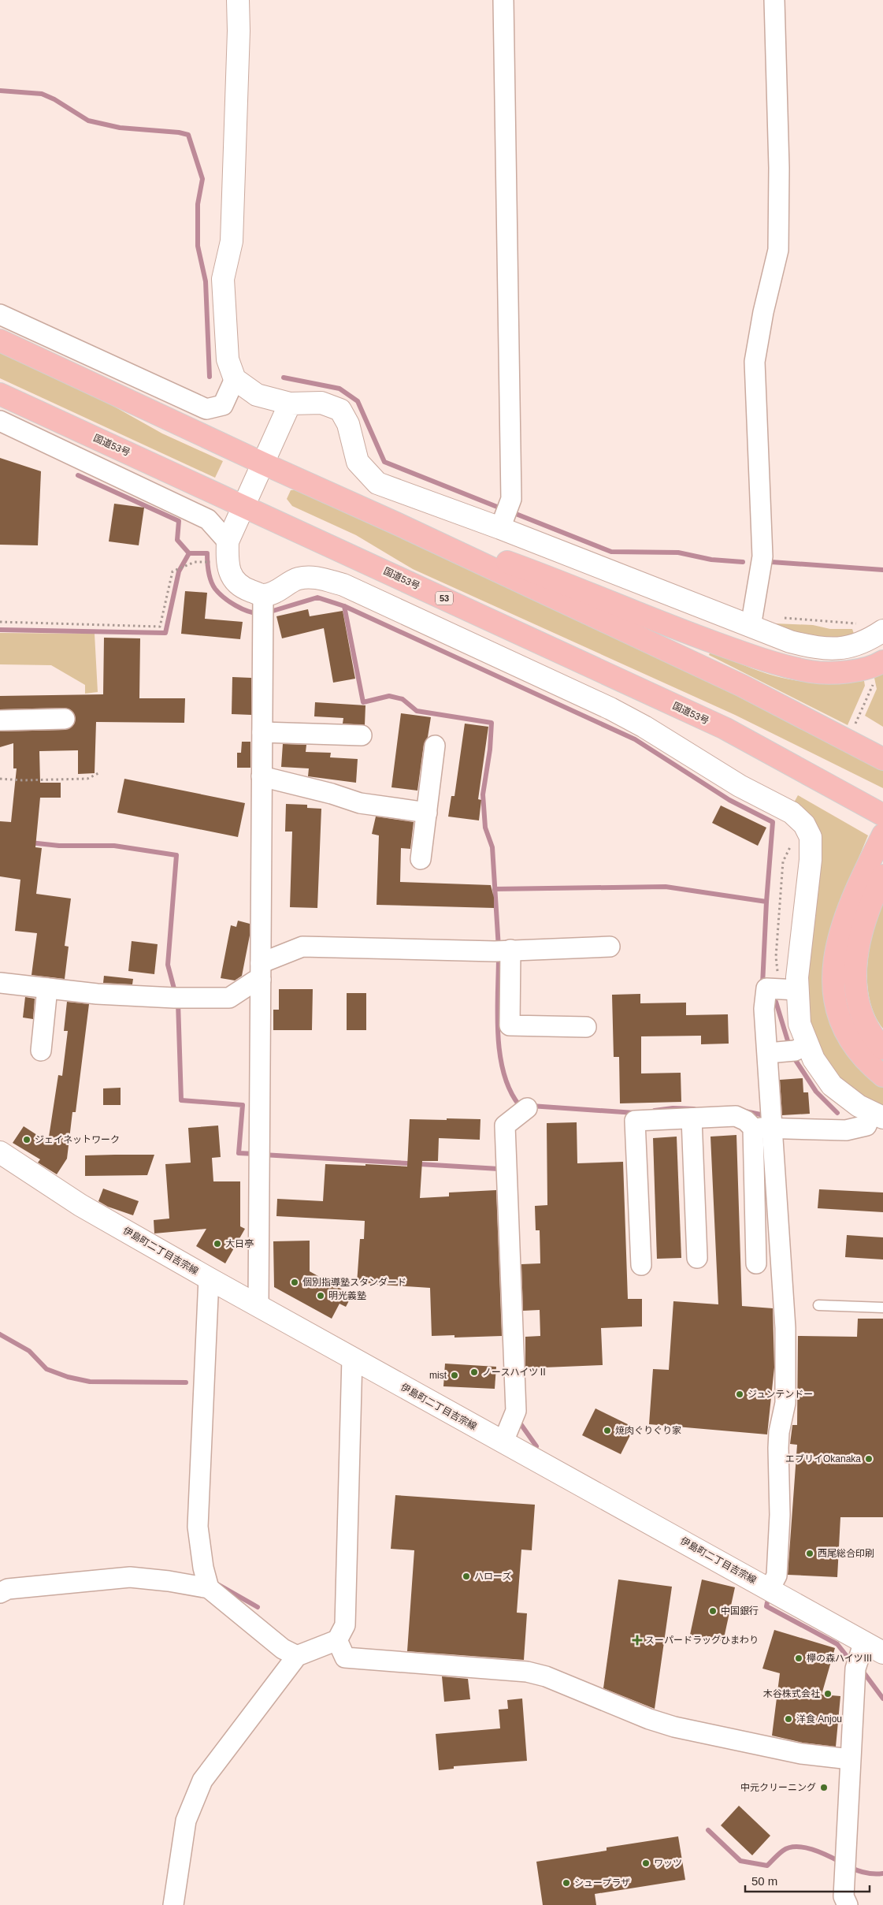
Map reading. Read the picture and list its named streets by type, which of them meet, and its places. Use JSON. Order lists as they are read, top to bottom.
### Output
{
  "streets": {
    "highway": ["国道53号", "53"],
    "street": ["伊島町二丁目吉宗線"]
  },
  "places": {
    "other": [
      "ジェイネットワーク",
      "大日亭",
      "個別指導塾スタンダード",
      "明光義塾",
      "ノースハイツⅡ",
      "mist",
      "ジュンテンドー",
      "焼肉ぐりぐり家",
      "エブリイOkanaka",
      "西尾総合印刷",
      "ハローズ",
      "中国銀行",
      "欅の森ハイツⅢ",
      "木谷株式会社",
      "洋食 Anjou",
      "中元クリーニング",
      "ワッツ",
      "シュープラザ"
    ],
    "health": ["スーパードラッグひまわり"]
  },
  "scale_bar": "50 m"
}
